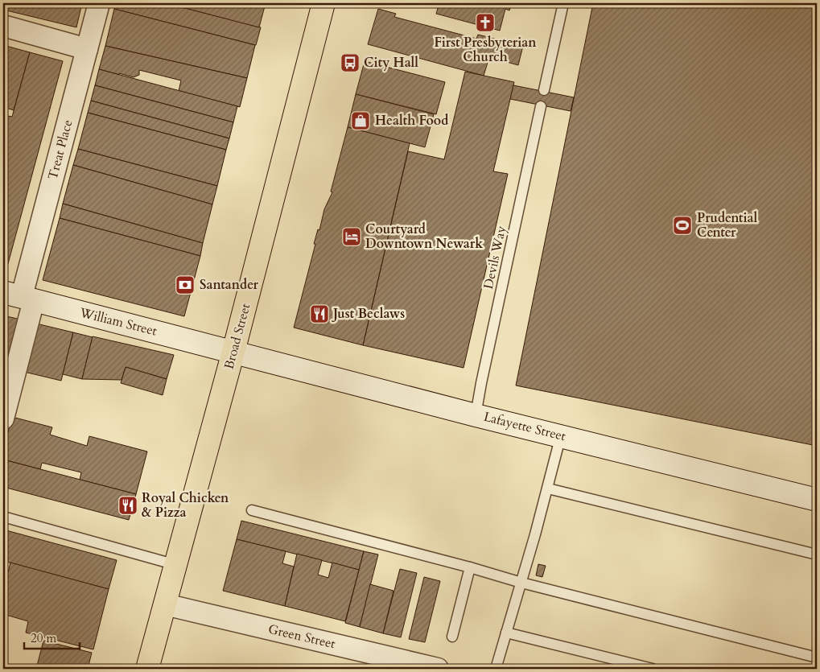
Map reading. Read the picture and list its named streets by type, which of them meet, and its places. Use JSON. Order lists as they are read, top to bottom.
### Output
{
  "streets": {
    "main road": ["Broad Street"],
    "street": [
      "Treat Place",
      "William Street",
      "Lafayette Street",
      "Green Street"
    ],
    "lane": ["Devils Way"]
  },
  "crossings": [
    ["Treat Place", "William Street"],
    ["Devils Way", "Lafayette Street"],
    ["William Street", "Broad Street"],
    ["William Street", "Lafayette Street"],
    ["Broad Street", "Lafayette Street"],
    ["Broad Street", "Green Street"]
  ],
  "places": {
    "church": ["First Presbyterian Church"],
    "bus stop": ["City Hall"],
    "shop": ["Health Food"],
    "sports": ["Prudential Center"],
    "hotel": ["Courtyard Downtown Newark"],
    "bank": ["Santander"],
    "restaurant": ["Just Beclaws", "Royal Chicken & Pizza"]
  },
  "scale_bar": "20 m"
}
